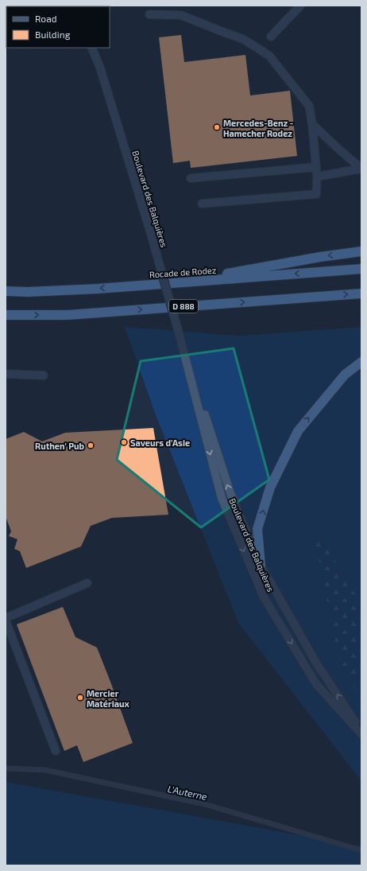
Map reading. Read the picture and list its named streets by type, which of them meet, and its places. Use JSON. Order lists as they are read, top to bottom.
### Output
{
  "streets": {
    "highway": ["Rocade de Rodez", "D 888"],
    "street": ["Boulevard des Balquières"]
  },
  "water": ["L'Auterne"],
  "places": [
    "Mercedes-Benz - Hamecher Rodez",
    "Saveurs d'Asie",
    "Ruthen' Pub",
    "Mercier Matériaux"
  ],
  "legend": ["Road", "Building"]
}
